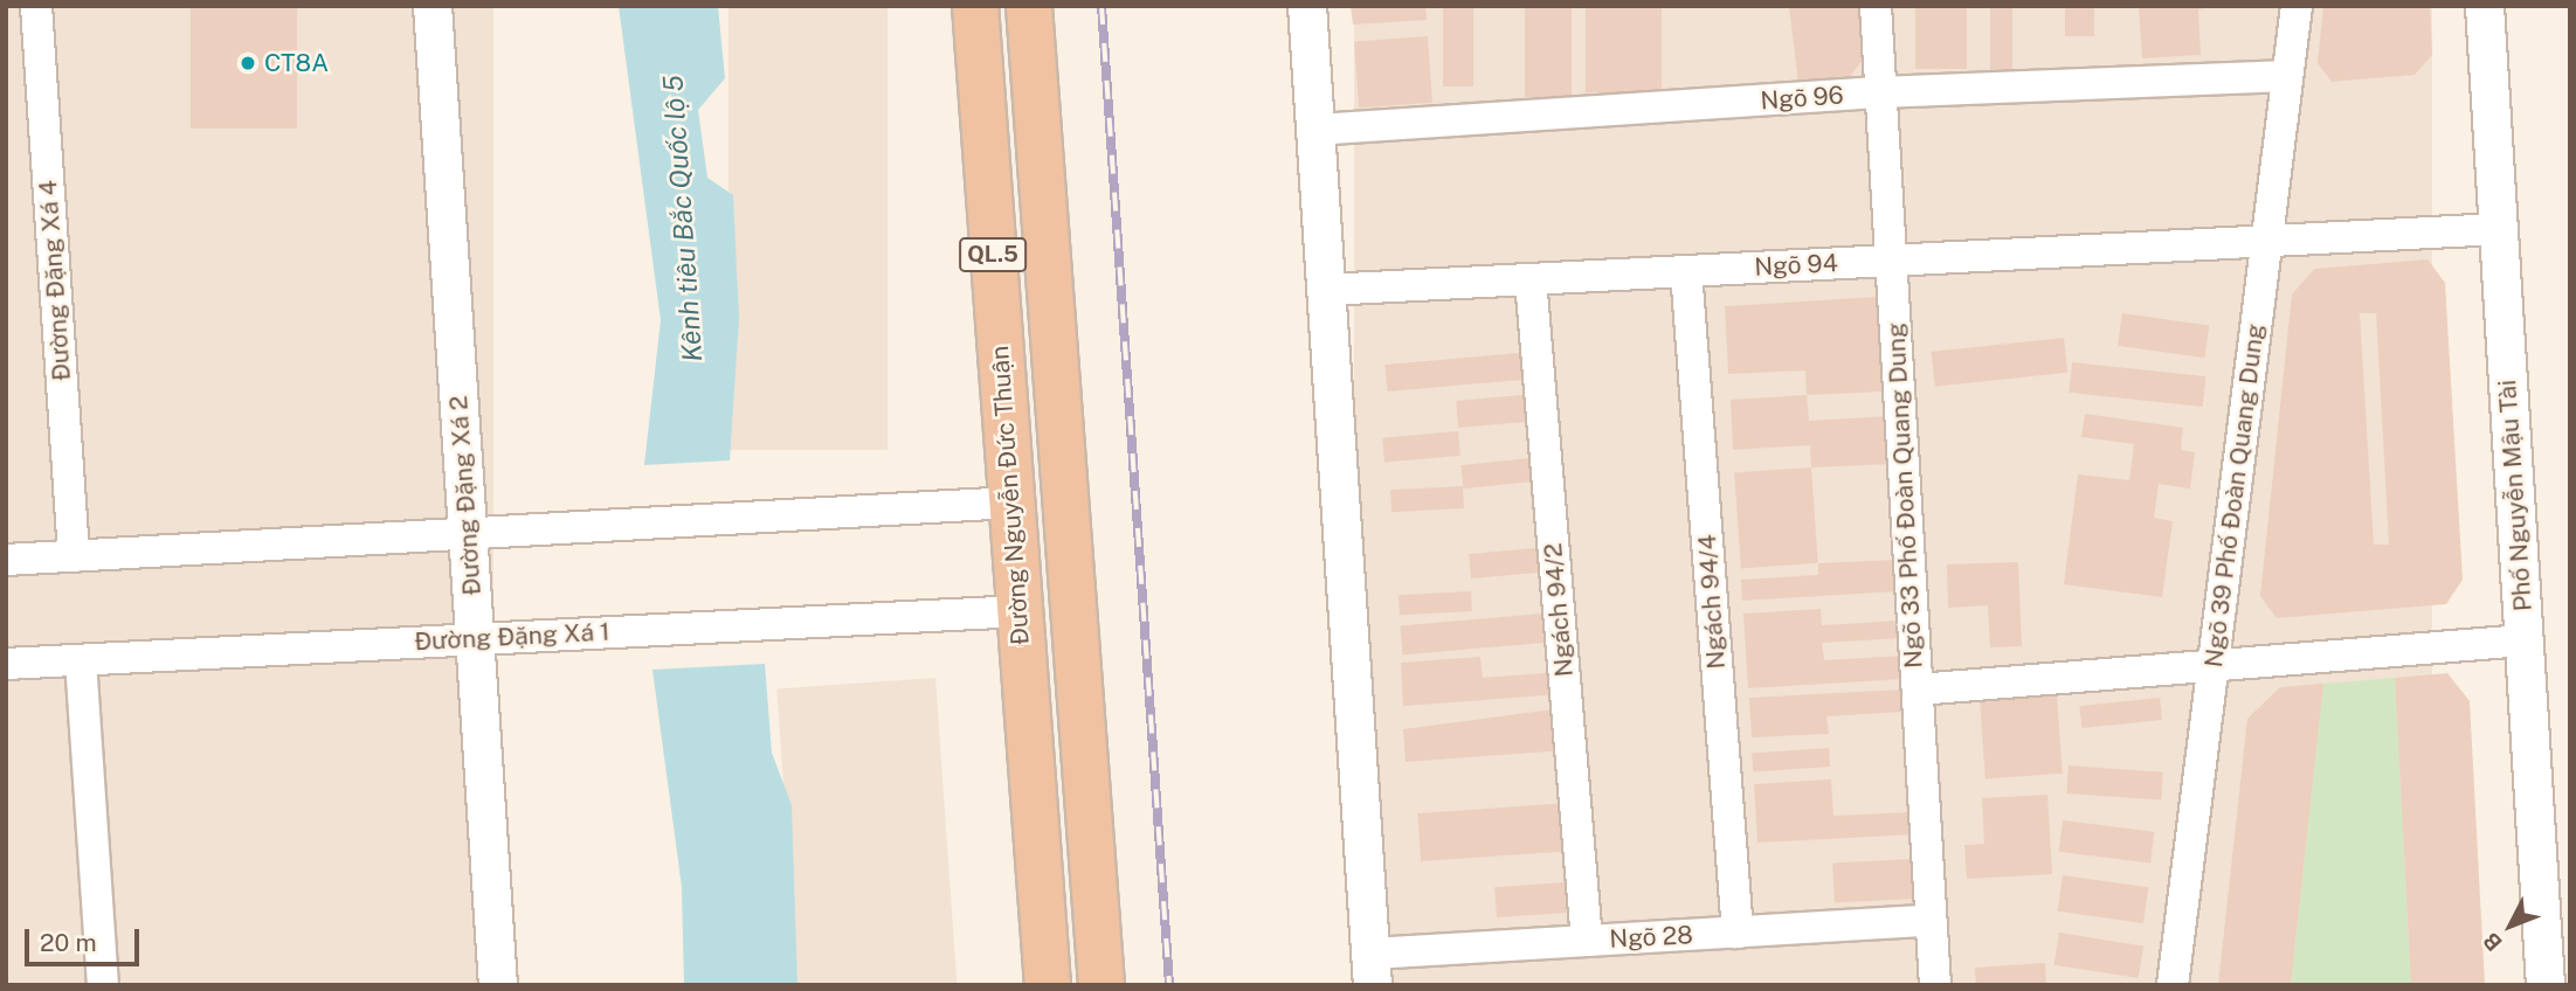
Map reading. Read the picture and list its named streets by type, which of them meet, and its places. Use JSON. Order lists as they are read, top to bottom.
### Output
{
  "streets": {
    "highway": ["QL.5", "Đường Nguyễn Đức Thuận"],
    "street": [
      "Ngõ 96",
      "Ngõ 94",
      "Đường Đặng Xá 4",
      "Đường Đặng Xá 2",
      "Ngõ 33 Phố Đoàn Quang Dung",
      "Ngõ 39 Phố Đoàn Quang Dung",
      "Phố Nguyễn Mậu Tài",
      "Ngách 94/4",
      "Ngách 94/2",
      "Đường Đặng Xá 1",
      "Ngõ 28"
    ]
  },
  "crossings": [
    ["Ngõ 96", "Ngõ 33 Phố Đoàn Quang Dung"],
    ["Ngõ 96", "Ngõ 39 Phố Đoàn Quang Dung"],
    ["Ngõ 94", "Ngõ 33 Phố Đoàn Quang Dung"],
    ["Ngõ 94", "Ngõ 39 Phố Đoàn Quang Dung"],
    ["Ngõ 94", "Phố Nguyễn Mậu Tài"],
    ["Ngõ 94", "Ngách 94/4"],
    ["Ngõ 94", "Ngách 94/2"],
    ["Đường Đặng Xá 2", "Đường Đặng Xá 1"],
    ["Đường Nguyễn Đức Thuận", "Đường Đặng Xá 1"],
    ["Ngõ 33 Phố Đoàn Quang Dung", "Ngõ 28"],
    ["Ngách 94/4", "Ngõ 28"],
    ["Ngách 94/2", "Ngõ 28"]
  ],
  "water": ["Kênh tiêu Bắc Quốc lộ 5"],
  "places": ["CT8A"],
  "scale_bar": "20 m",
  "north": "bottom left"
}
